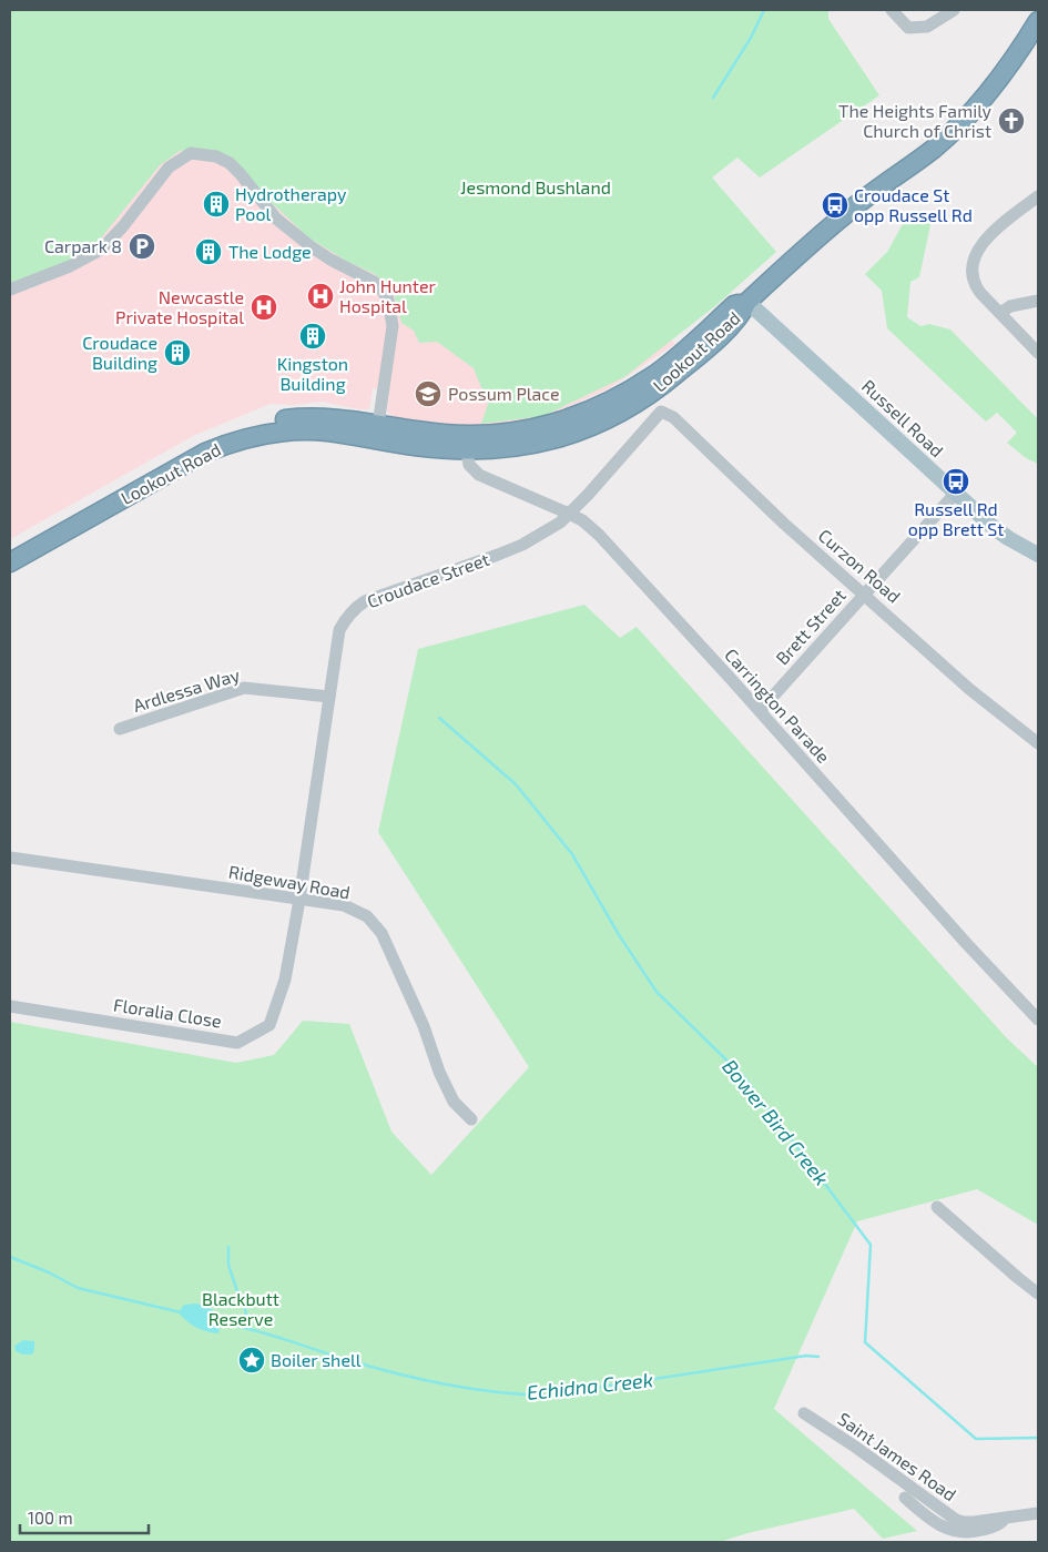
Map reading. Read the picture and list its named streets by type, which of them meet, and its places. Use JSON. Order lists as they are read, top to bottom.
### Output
{
  "streets": {
    "highway": ["Lookout Road"],
    "main road": ["Russell Road"],
    "street": [
      "Curzon Road",
      "Croudace Street",
      "Brett Street",
      "Ardlessa Way",
      "Carrington Parade",
      "Ridgeway Road",
      "Floralia Close",
      "Saint James Road"
    ]
  },
  "crossings": [
    ["Lookout Road", "Russell Road"],
    ["Lookout Road", "Carrington Parade"],
    ["Russell Road", "Brett Street"],
    ["Curzon Road", "Croudace Street"],
    ["Curzon Road", "Brett Street"],
    ["Croudace Street", "Ardlessa Way"],
    ["Croudace Street", "Carrington Parade"],
    ["Croudace Street", "Ridgeway Road"],
    ["Croudace Street", "Floralia Close"],
    ["Brett Street", "Carrington Parade"]
  ],
  "water": ["Bower Bird Creek", "Echidna Creek"],
  "parks": ["Jesmond Bushland", "Blackbutt Reserve"],
  "places": {
    "church": ["The Heights Family Church of Christ"],
    "building": [
      "Hydrotherapy Pool",
      "The Lodge",
      "Kingston Building",
      "Croudace Building"
    ],
    "bus stop": ["Croudace St opp Russell Rd", "Russell Rd opp Brett St"],
    "parking": ["Carpark 8"],
    "hospital": ["John Hunter Hospital", "Newcastle Private Hospital"],
    "school or university": ["Possum Place"],
    "place": ["Boiler shell"]
  },
  "scale_bar": "100 m"
}
